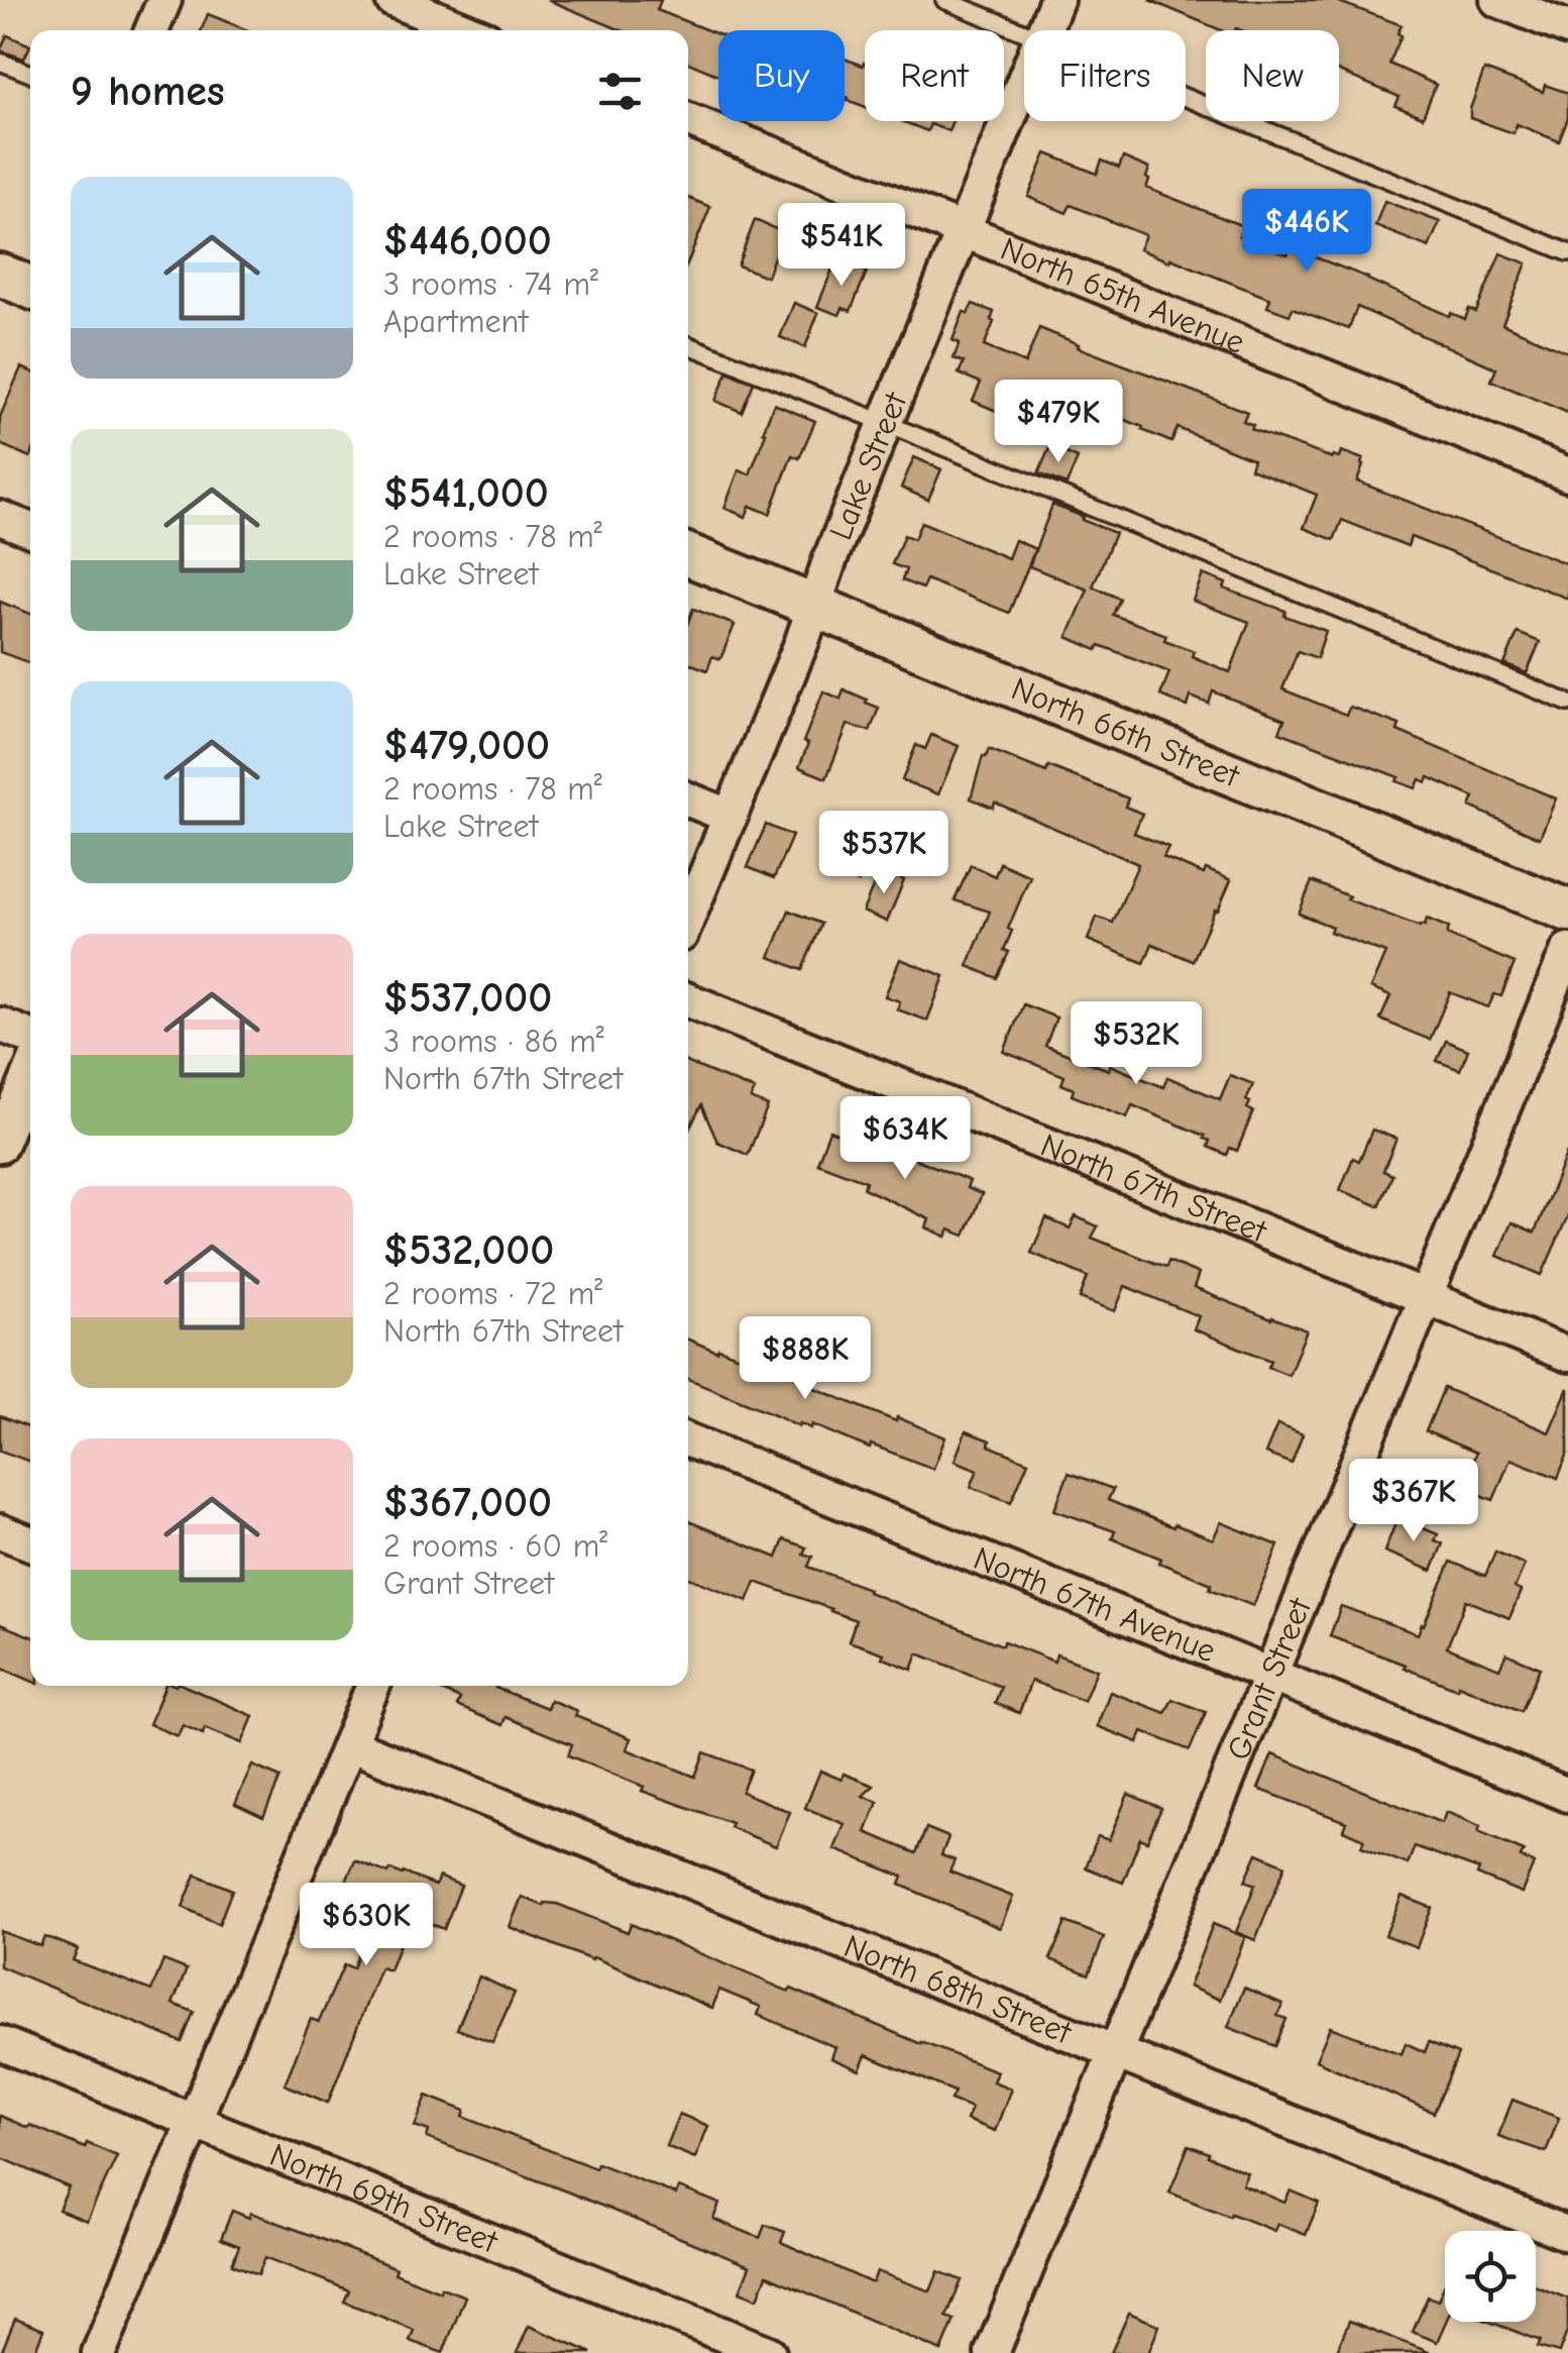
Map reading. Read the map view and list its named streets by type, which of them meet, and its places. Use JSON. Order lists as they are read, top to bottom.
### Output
{
  "streets": {
    "street": [
      "North 65th Avenue",
      "Lake Street",
      "North 66th Street",
      "North 67th Street",
      "North 67th Avenue",
      "Grant Street",
      "North 68th Street",
      "North 69th Street"
    ]
  },
  "crossings": [
    ["North 65th Avenue", "Lake Street"],
    ["Lake Street", "North 66th Street"],
    ["North 67th Street", "Grant Street"],
    ["North 67th Avenue", "Grant Street"],
    ["Grant Street", "North 68th Street"]
  ],
  "page": {
    "chip": [
      "Buy",
      "Rent",
      "Filters",
      "New"
    ],
    "heading": "9 homes",
    "list": [
      {
        "name": "$446,000",
        "note": "3 rooms · 74 m² · Apartment"
      },
      {
        "name": "$541,000",
        "note": "2 rooms · 78 m² · Lake Street"
      },
      {
        "name": "$479,000",
        "note": "2 rooms · 78 m² · Lake Street"
      },
      {
        "name": "$537,000",
        "note": "3 rooms · 86 m² · North 67th Street"
      },
      {
        "name": "$532,000",
        "note": "2 rooms · 72 m² · North 67th Street"
      },
      {
        "name": "$367,000",
        "note": "2 rooms · 60 m² · Grant Street"
      }
    ],
    "price": [
      "$446K",
      "$541K",
      "$479K",
      "$537K",
      "$532K",
      "$634K",
      "$888K",
      "$367K",
      "$630K"
    ]
  }
}
